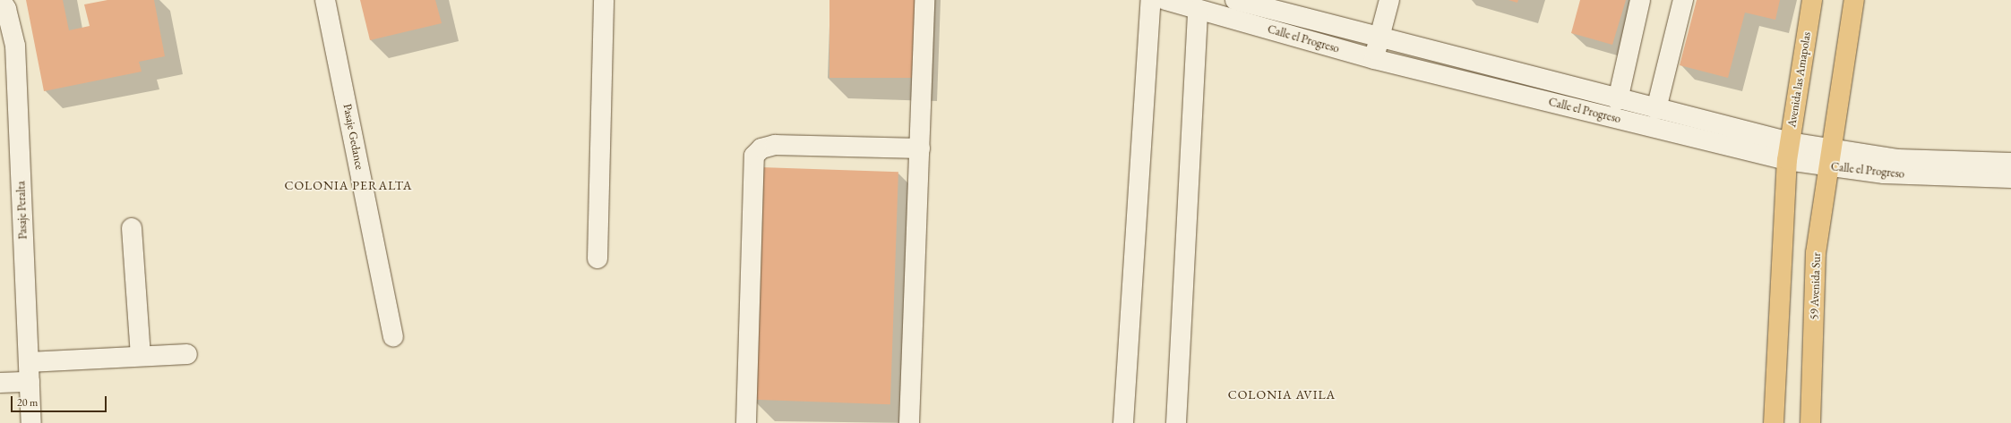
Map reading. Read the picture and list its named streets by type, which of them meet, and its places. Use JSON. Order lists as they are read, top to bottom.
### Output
{
  "streets": {
    "main road": ["Avenida las Amapolas", "59 Avenida Sur"],
    "street": ["Calle el Progreso", "Pasaje Gedance", "Pasaje Peralta"]
  },
  "crossings": [
    ["Calle el Progreso", "Avenida las Amapolas"],
    ["Calle el Progreso", "59 Avenida Sur"]
  ],
  "districts": ["COLONIA PERALTA", "COLONIA AVILA"],
  "scale_bar": "20 m"
}
